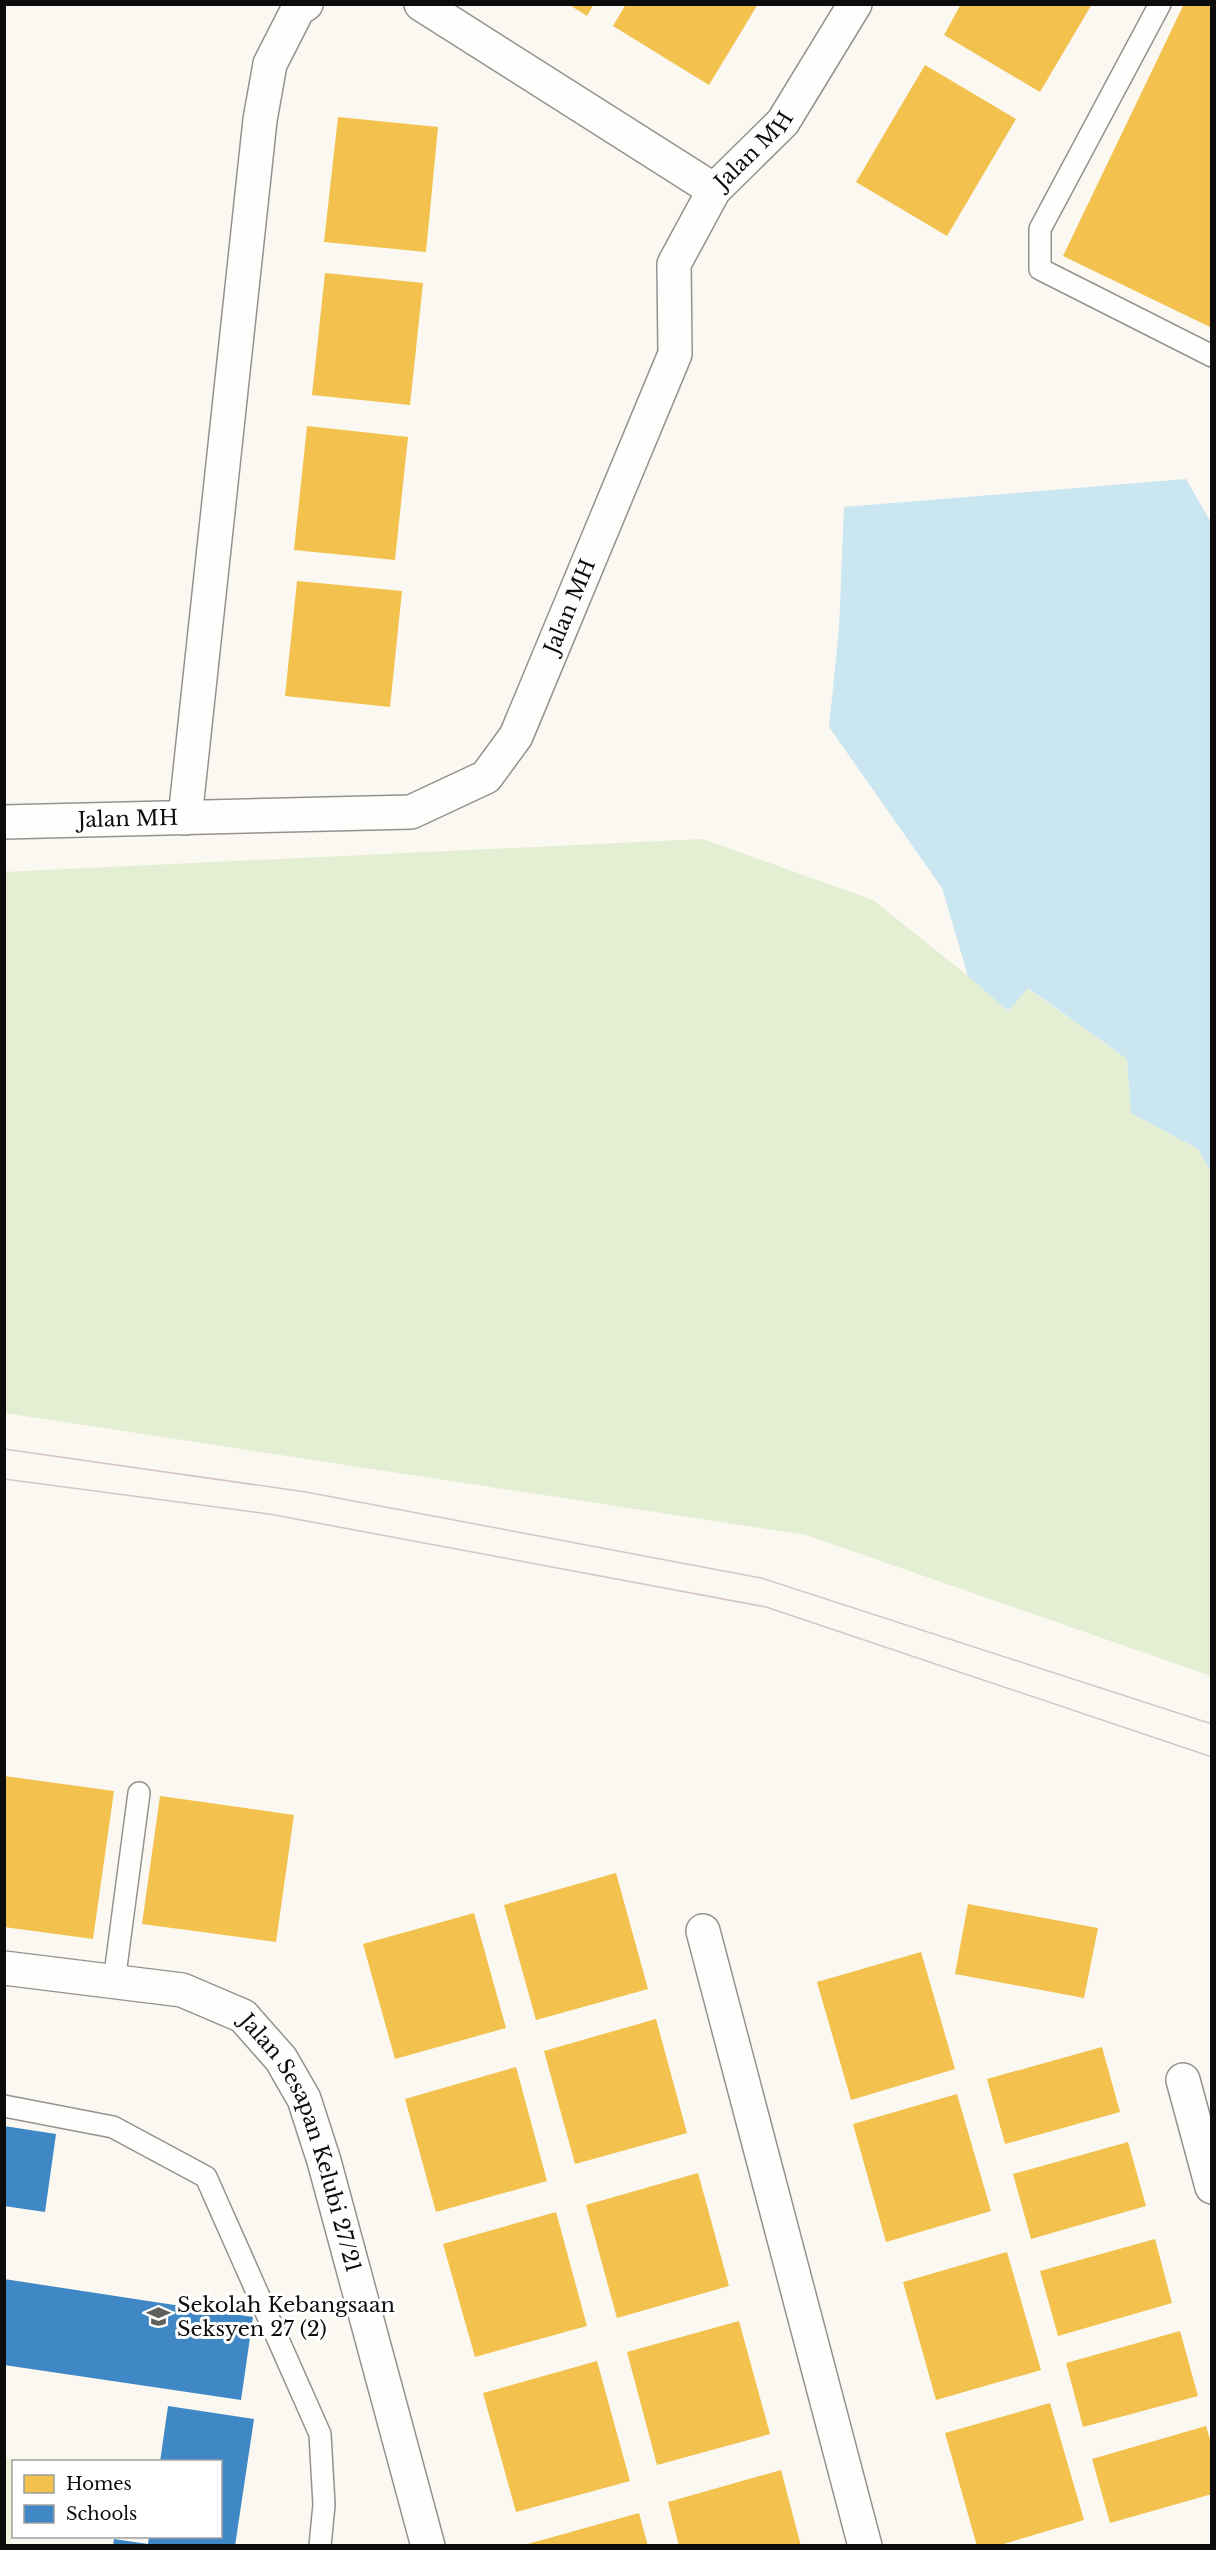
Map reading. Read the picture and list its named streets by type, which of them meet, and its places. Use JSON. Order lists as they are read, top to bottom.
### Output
{
  "streets": {
    "street": ["Jalan MH", "Jalan Sesapan Kelubi 27/21"]
  },
  "places": {
    "school or university": ["Sekolah Kebangsaan Seksyen 27 (2)"]
  },
  "legend": ["Homes", "Schools"]
}
